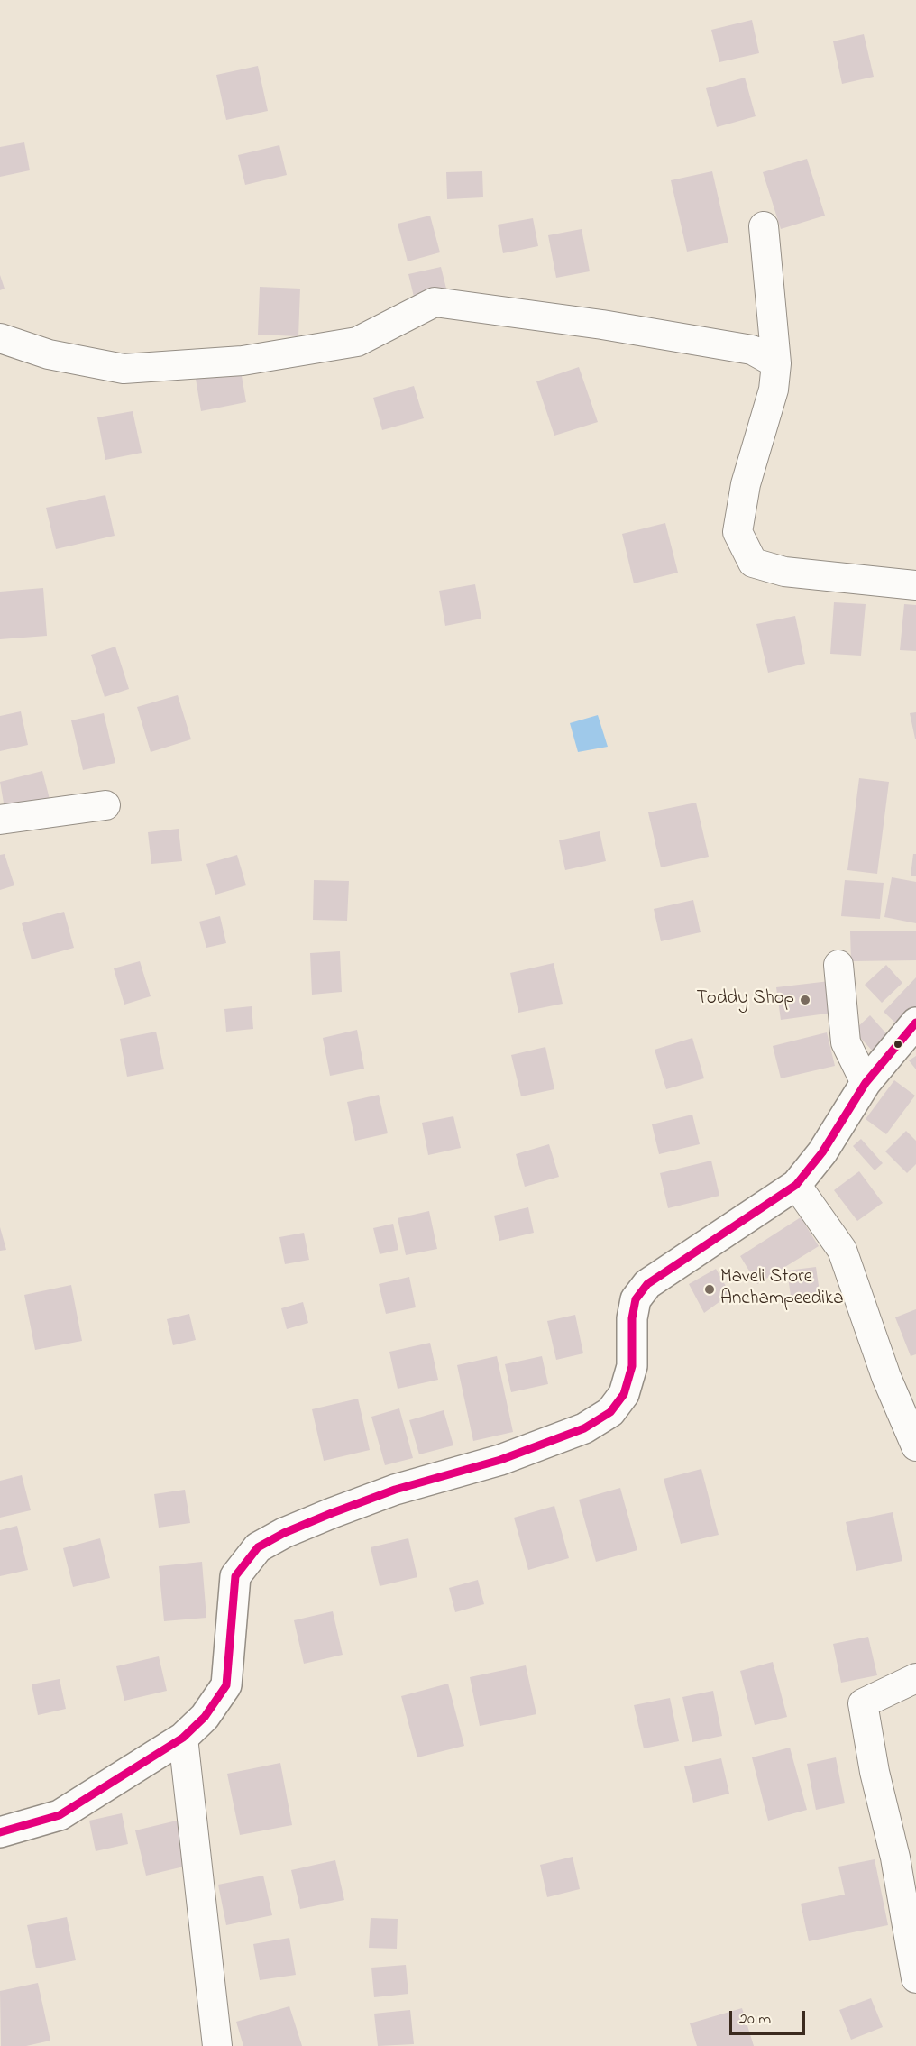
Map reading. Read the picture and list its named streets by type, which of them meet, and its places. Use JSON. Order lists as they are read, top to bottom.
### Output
{
  "places": ["Toddy Shop", "Maveli Store Anchampeedika"],
  "scale_bar": "20 m"
}
